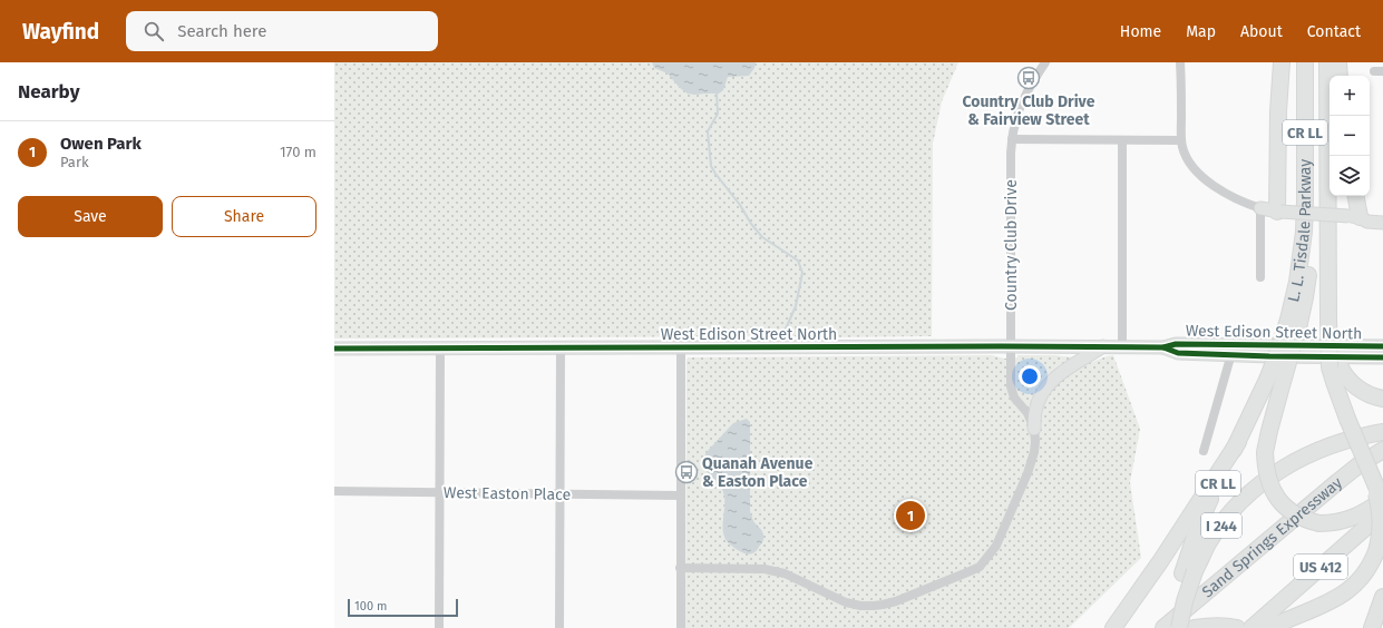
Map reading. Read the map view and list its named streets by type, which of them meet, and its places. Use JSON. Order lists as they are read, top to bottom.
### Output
{
  "streets": {
    "highway": [
      "CR LL",
      "L. L. Tisdale Parkway",
      "I 244",
      "Sand Springs Expressway",
      "US 412"
    ],
    "main road": ["West Edison Street North"],
    "street": ["Country Club Drive", "West Easton Place"]
  },
  "crossings": [
    ["CR LL", "L. L. Tisdale Parkway"],
    ["CR LL", "I 244"],
    ["Country Club Drive", "West Edison Street North"]
  ],
  "places": {
    "bus stop": ["Country Club Drive & Fairview Street", "Quanah Avenue & Easton Place"]
  },
  "scale_bar": "100 m",
  "page": {
    "header": "Wayfind",
    "search": "Search here",
    "nav": [
      "Home",
      "Map",
      "About",
      "Contact"
    ],
    "heading": "Nearby",
    "map_buttons": ["+", "−"],
    "list": [
      {
        "mark": "1",
        "name": "Owen Park",
        "note": "Park",
        "value": "170 m"
      }
    ],
    "buttons": ["Save", "Share"],
    "pins": "1",
    "scale": "100 m"
  }
}
